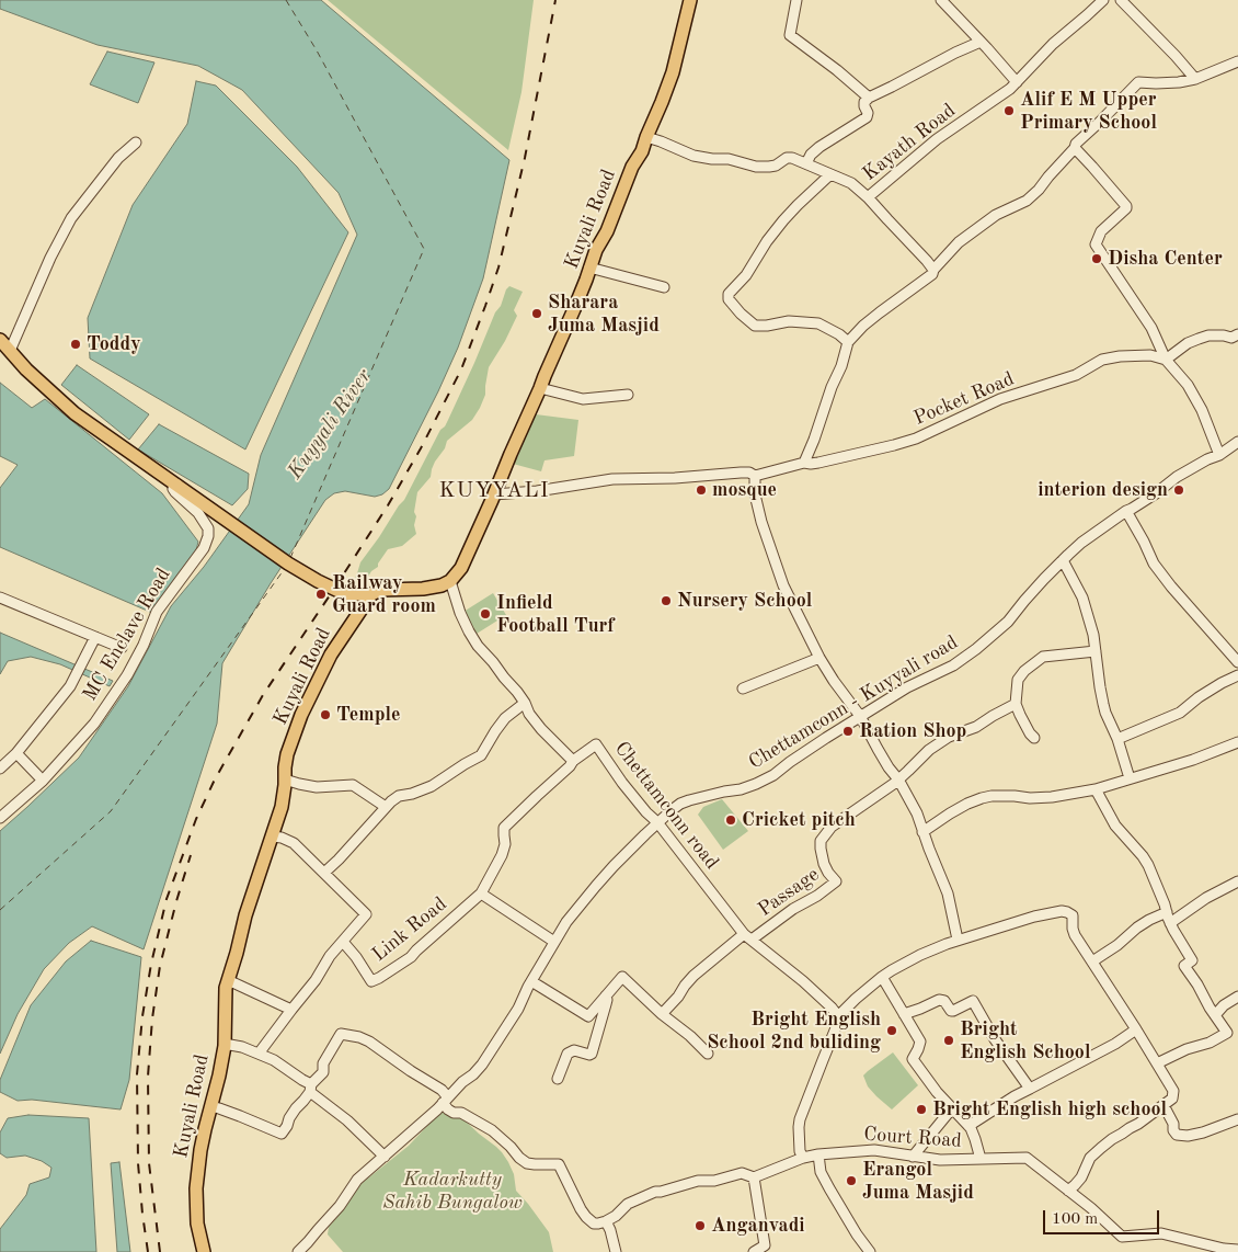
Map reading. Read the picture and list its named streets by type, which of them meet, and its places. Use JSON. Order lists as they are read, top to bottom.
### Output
{
  "streets": {
    "main road": ["Kuyali Road"],
    "street": [
      "Kayath Road",
      "Pocket Road",
      "MC Enclave Road",
      "Chettamconn - Kuyyali road",
      "Chettamconn road",
      "Passage",
      "Link Road",
      "Court Road"
    ]
  },
  "crossings": [
    ["Kayath Road", "Kuyali Road"],
    ["Kuyali Road", "Pocket Road"],
    ["Kuyali Road", "Link Road"],
    ["Chettamconn - Kuyyali road", "Chettamconn road"],
    ["Chettamconn road", "Passage"],
    ["Chettamconn road", "Link Road"]
  ],
  "districts": ["KUYYALI"],
  "water": ["Kuyyali River"],
  "parks": ["Kadarkutty Sahib Bungalow"],
  "places": [
    "Alif E M Upper Primary School",
    "Disha Center",
    "Sharara Juma Masjid",
    "Toddy",
    "mosque",
    "interion design",
    "Railway Guard room",
    "Nursery School",
    "Infield Football Turf",
    "Temple",
    "Ration Shop",
    "Cricket pitch",
    "Bright English School 2nd buliding",
    "Bright English School",
    "Bright English high school",
    "Erangol Juma Masjid",
    "Anganvadi"
  ],
  "scale_bar": "100 m"
}
